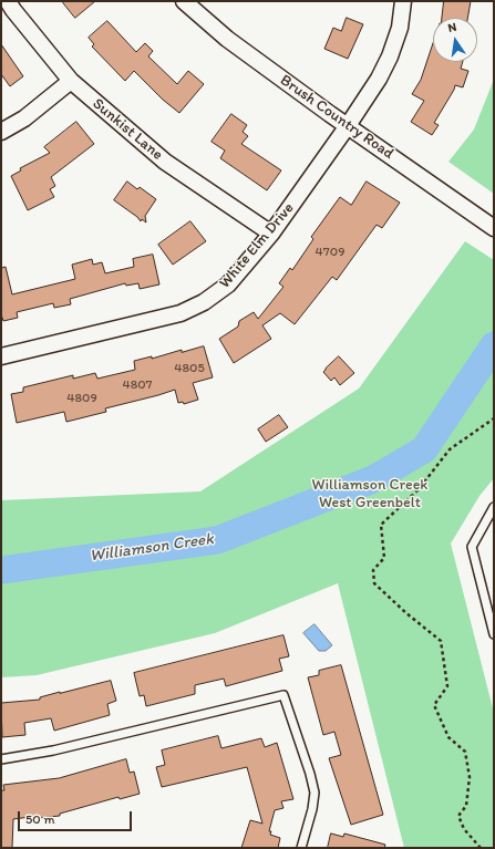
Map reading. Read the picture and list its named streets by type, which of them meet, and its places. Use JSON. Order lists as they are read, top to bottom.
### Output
{
  "streets": {
    "street": ["Brush Country Road", "Sunkist Lane", "White Elm Drive"]
  },
  "crossings": [
    ["Brush Country Road", "White Elm Drive"],
    ["Sunkist Lane", "White Elm Drive"]
  ],
  "water": ["Williamson Creek"],
  "parks": ["Williamson Creek West Greenbelt"],
  "house_numbers": [
    "4709",
    "4805",
    "4807",
    "4809"
  ],
  "scale_bar": "50 m",
  "north": "top"
}
